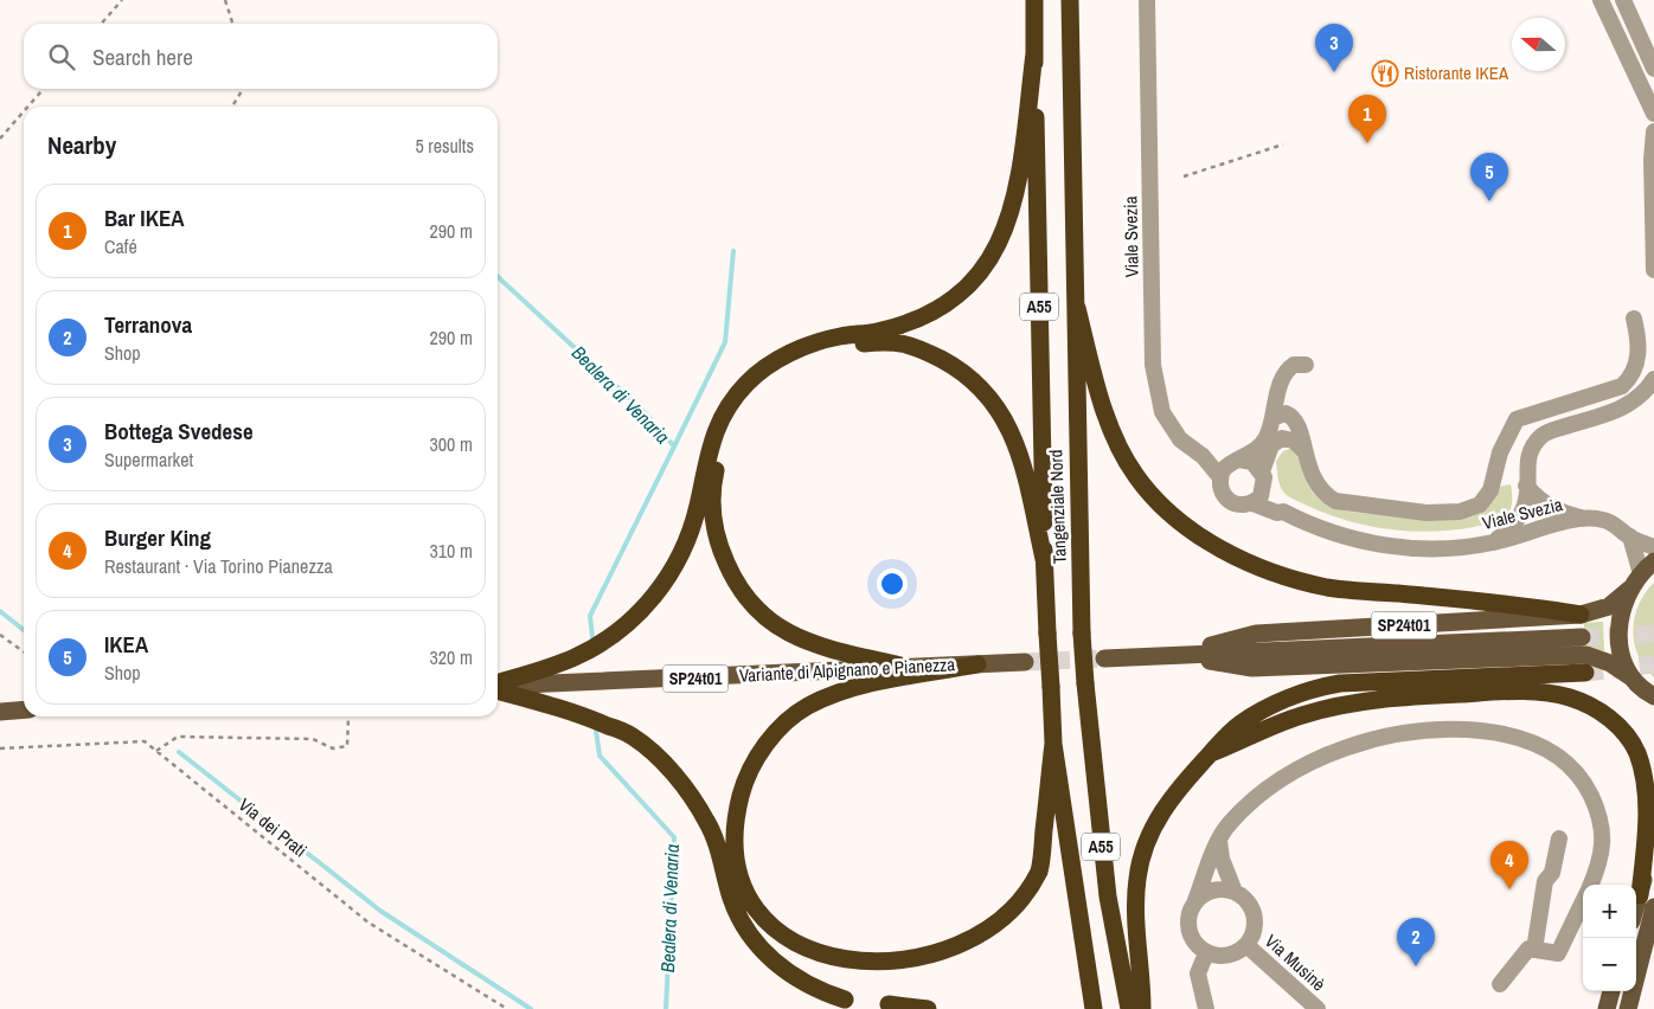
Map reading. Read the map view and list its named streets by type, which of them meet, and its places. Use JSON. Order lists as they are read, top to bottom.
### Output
{
  "streets": {
    "highway": ["A55", "Tangenziale Nord"],
    "main road": ["SP24t01", "Variante di Alpignano e Pianezza"],
    "street": ["Viale Svezia", "Via Musinè"],
    "path": ["Via dei Prati"]
  },
  "water": ["Bealera di Venaria"],
  "places": {
    "restaurant": ["Ristorante IKEA"]
  },
  "north": "left",
  "page": {
    "pins": [
      "3",
      "1",
      "5",
      "4",
      "2"
    ],
    "search": "Search here",
    "heading": ["Nearby", "5 results"],
    "list": [
      {
        "mark": "1",
        "name": "Bar IKEA",
        "note": "Café",
        "value": "290 m"
      },
      {
        "mark": "2",
        "name": "Terranova",
        "note": "Shop",
        "value": "290 m"
      },
      {
        "mark": "3",
        "name": "Bottega Svedese",
        "note": "Supermarket",
        "value": "300 m"
      },
      {
        "mark": "4",
        "name": "Burger King",
        "note": "Restaurant · Via Torino Pianezza",
        "value": "310 m"
      },
      {
        "mark": "5",
        "name": "IKEA",
        "note": "Shop",
        "value": "320 m"
      }
    ],
    "map_buttons": ["+", "−"]
  }
}
